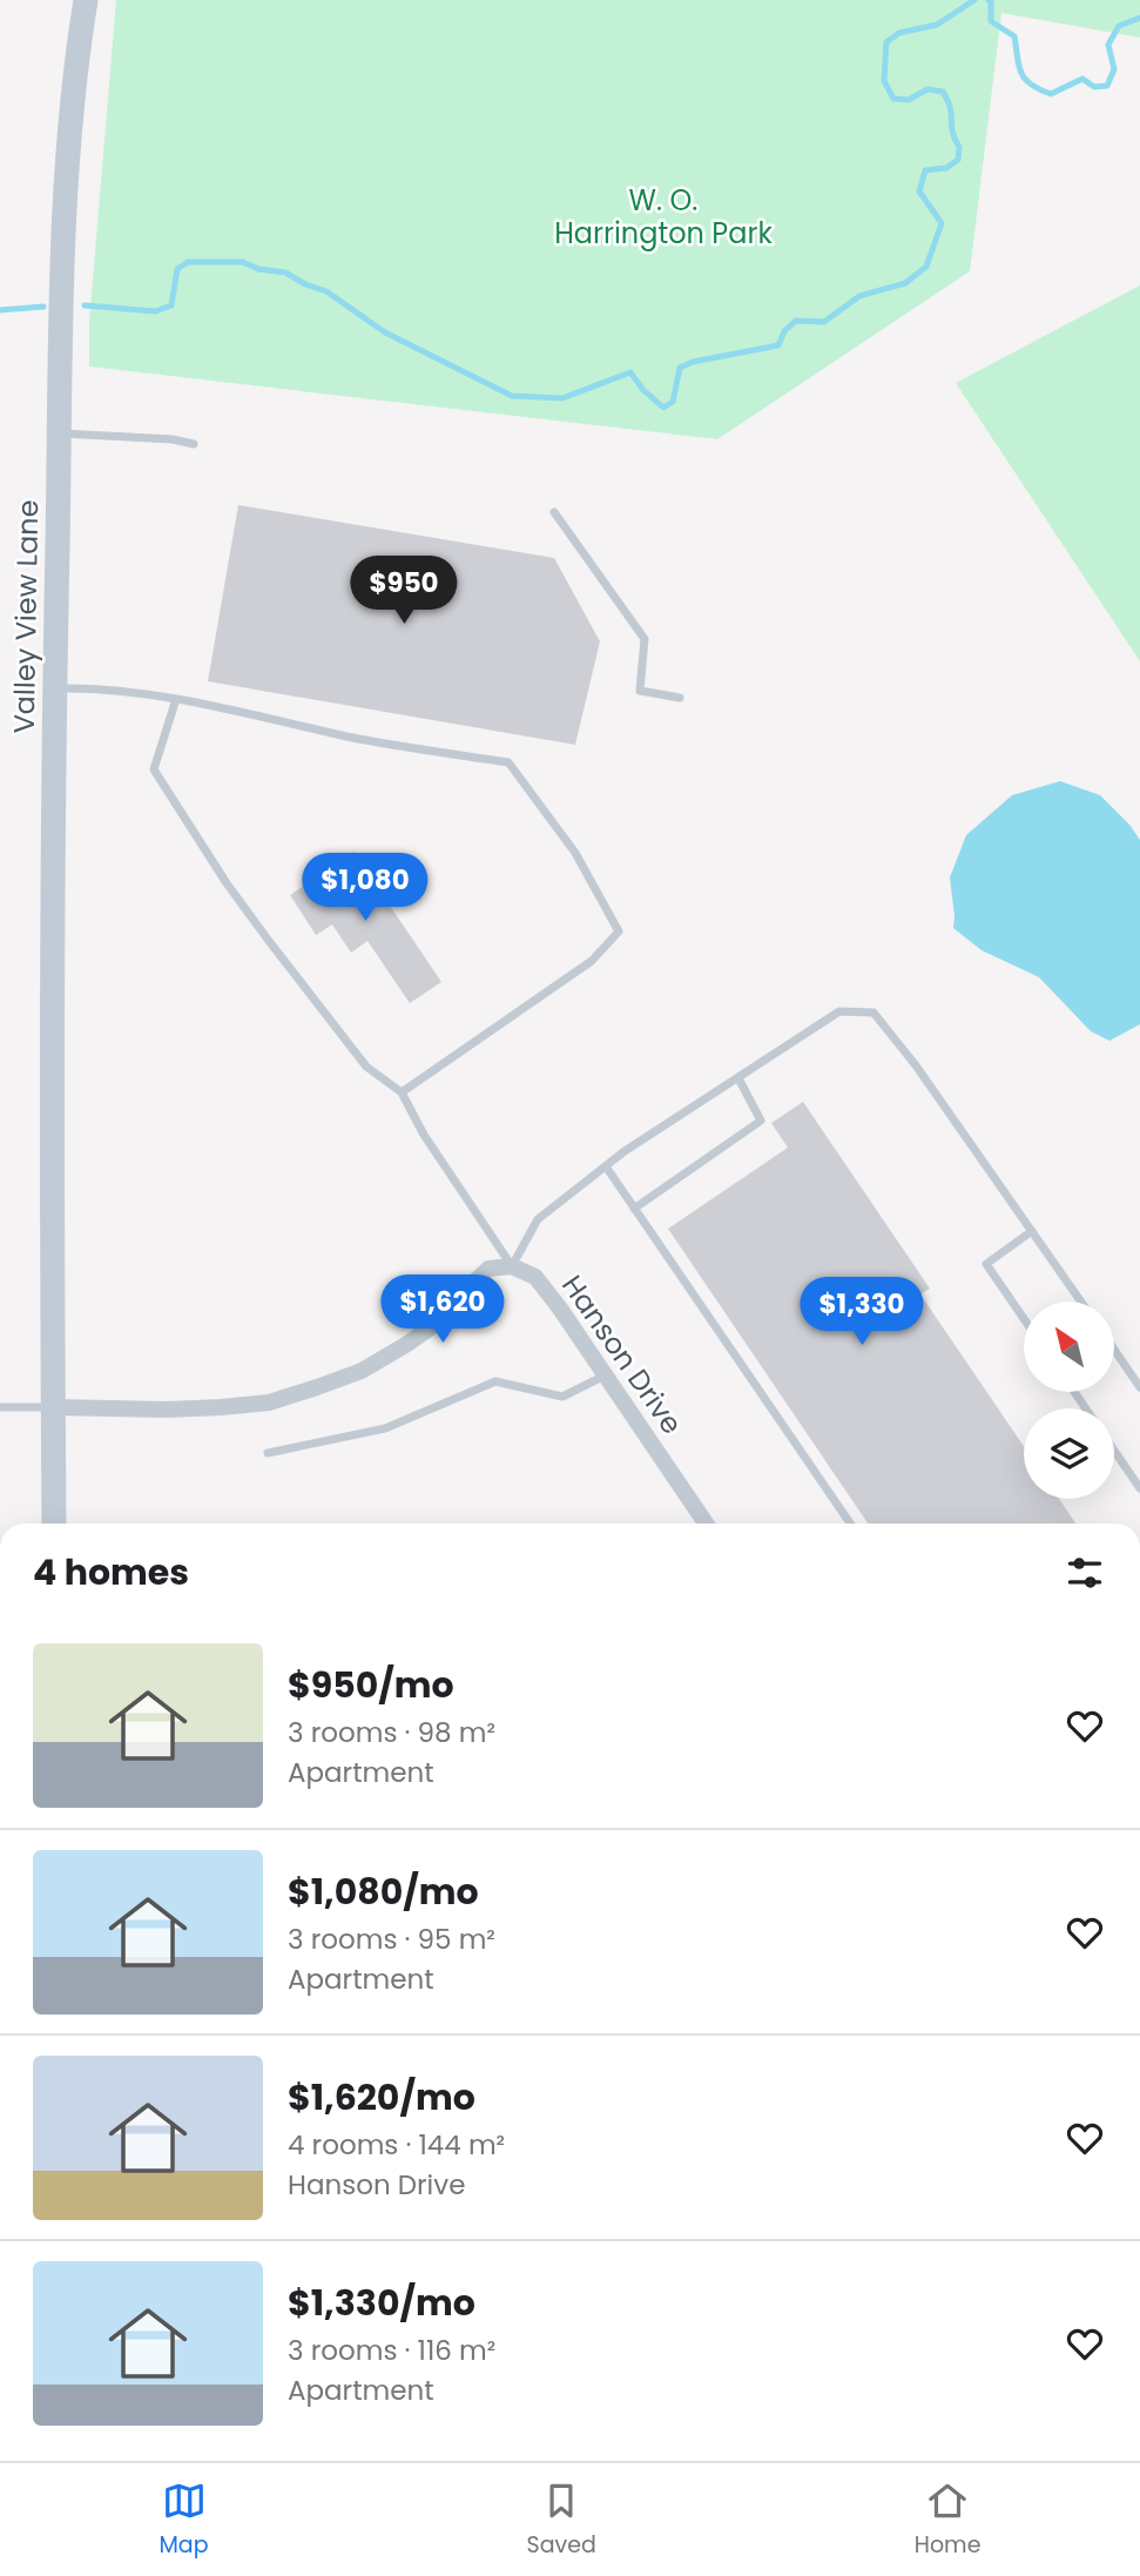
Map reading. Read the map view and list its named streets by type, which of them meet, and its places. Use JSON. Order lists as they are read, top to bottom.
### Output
{
  "streets": {
    "main road": ["Valley View Lane"],
    "street": ["Hanson Drive"]
  },
  "parks": ["W. O. Harrington Park"],
  "north": "top left",
  "page": {
    "price": [
      "$950",
      "$1,080",
      "$1,620",
      "$1,330"
    ],
    "heading": "4 homes",
    "list": [
      {
        "name": "$950/mo",
        "note": "3 rooms · 98 m² · Apartment"
      },
      {
        "name": "$1,080/mo",
        "note": "3 rooms · 95 m² · Apartment"
      },
      {
        "name": "$1,620/mo",
        "note": "4 rooms · 144 m² · Hanson Drive"
      },
      {
        "name": "$1,330/mo",
        "note": "3 rooms · 116 m² · Apartment"
      }
    ],
    "tabs": ["Map", "Saved", "Home"]
  }
}
